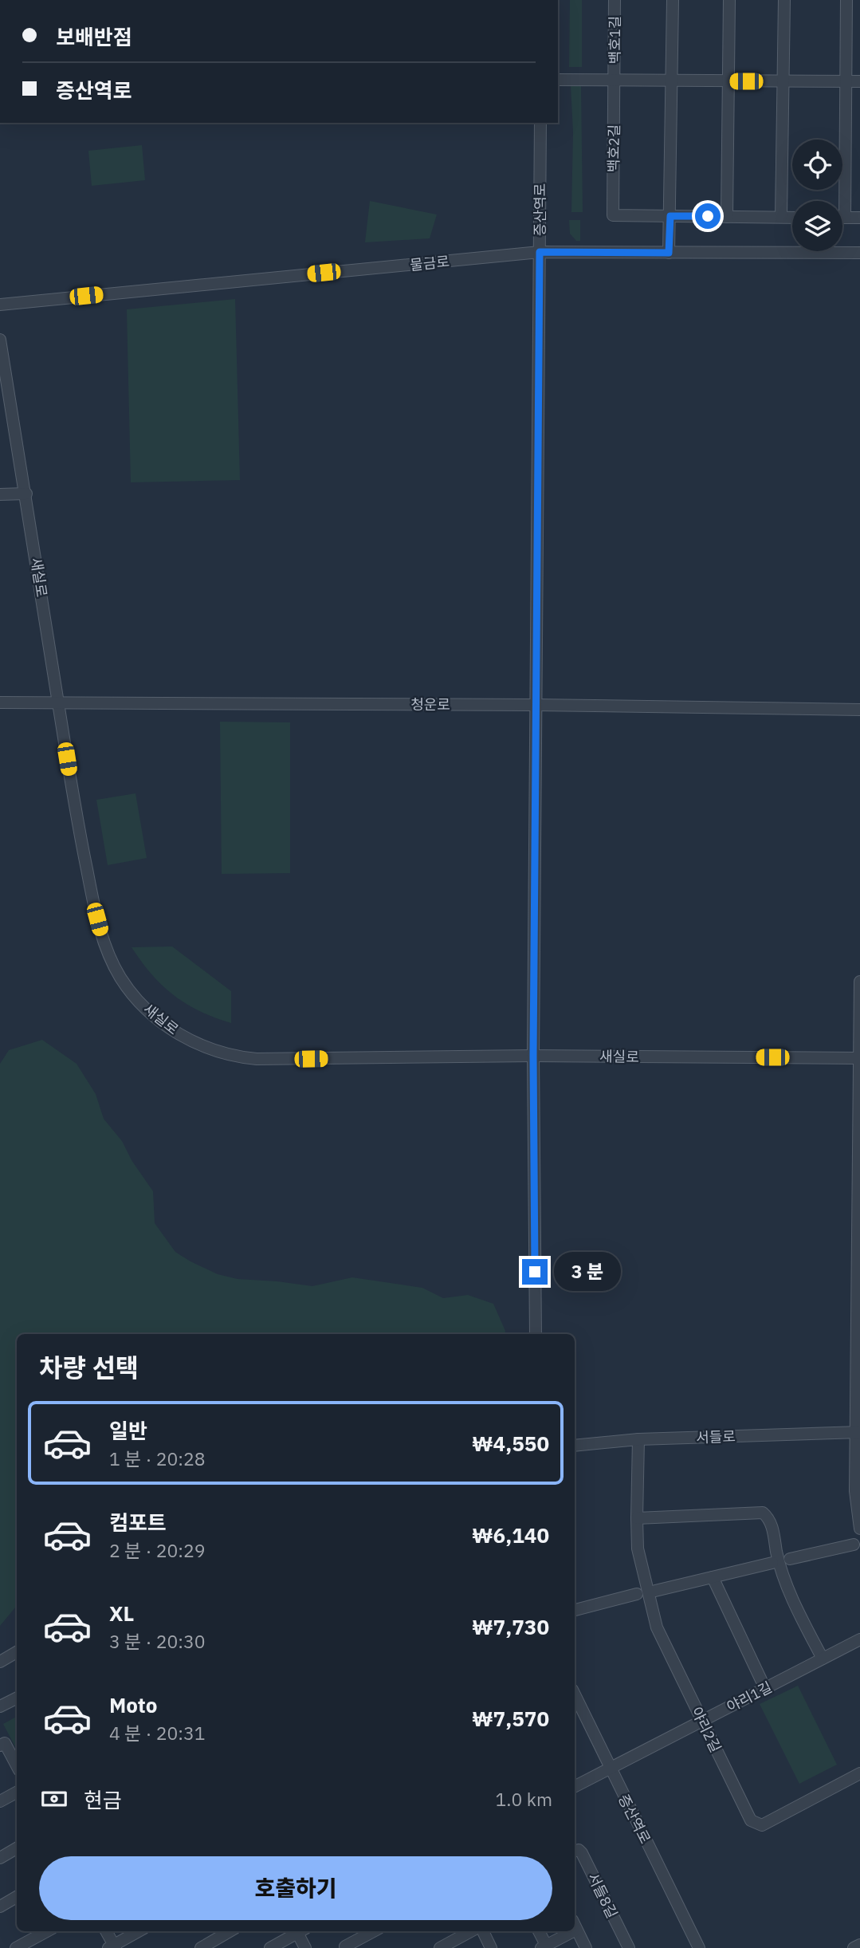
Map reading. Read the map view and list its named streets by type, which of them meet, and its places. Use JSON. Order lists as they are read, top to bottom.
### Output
{
  "streets": {
    "street": [
      "백호1길",
      "백호2길",
      "증산역로",
      "물금로",
      "새실로",
      "청운로",
      "서들로",
      "야리1길",
      "야리2길",
      "서들8길"
    ]
  },
  "crossings": [
    ["백호1길", "백호2길"],
    ["증산역로", "물금로"],
    ["증산역로", "새실로"],
    ["증산역로", "청운로"],
    ["증산역로", "야리1길"],
    ["새실로", "청운로"],
    ["서들로", "야리2길"],
    ["야리1길", "야리2길"]
  ],
  "page": {
    "banner": ["보배반점", "증산역로"],
    "bubble": "3 분",
    "heading": "차량 선택",
    "list": [
      {
        "name": "일반",
        "note": "1 분 · 20:28",
        "value": "₩4,550"
      },
      {
        "name": "컴포트",
        "note": "2 분 · 20:29",
        "value": "₩6,140"
      },
      {
        "name": "XL",
        "note": "3 분 · 20:30",
        "value": "₩7,730"
      },
      {
        "name": "Moto",
        "note": "4 분 · 20:31",
        "value": "₩7,570"
      }
    ],
    "pay": ["현금", "1.0 km"],
    "buttons": "호출하기"
  }
}
